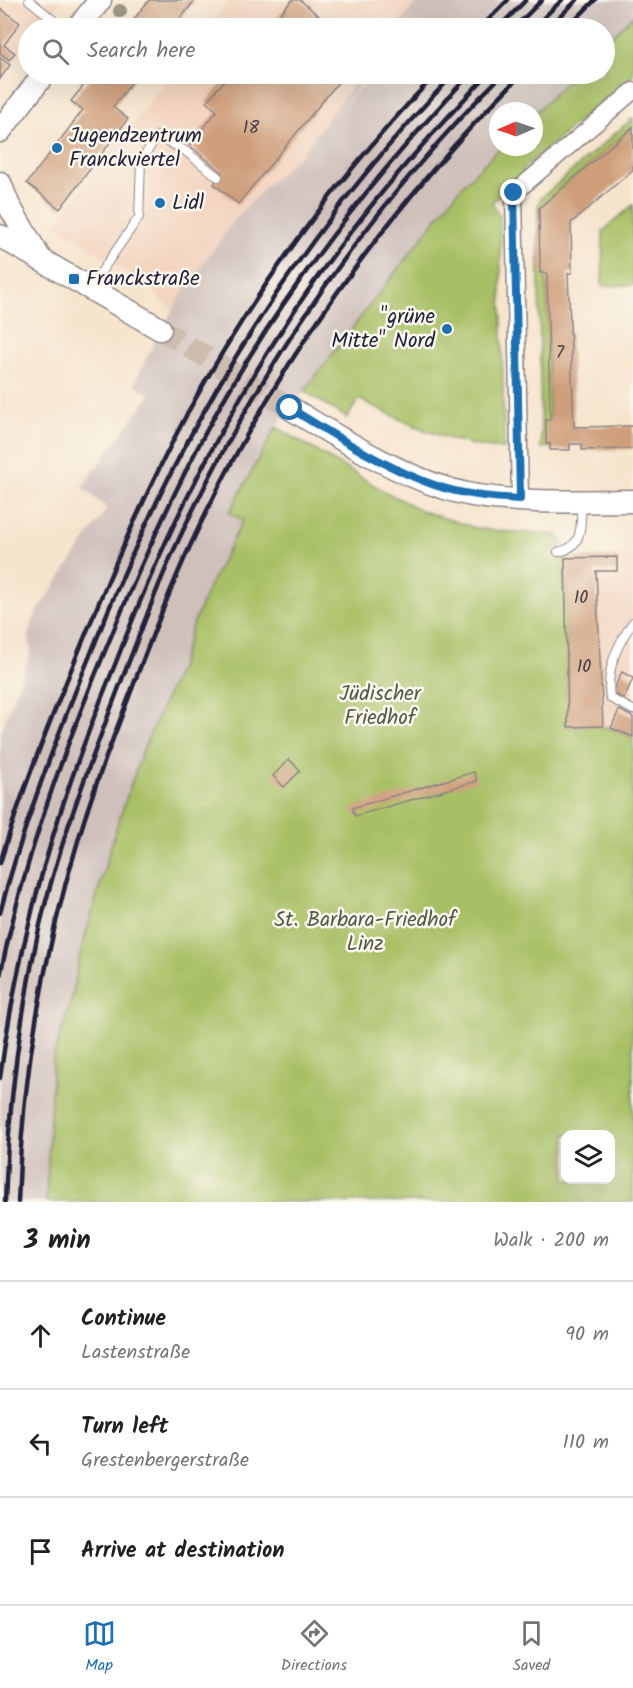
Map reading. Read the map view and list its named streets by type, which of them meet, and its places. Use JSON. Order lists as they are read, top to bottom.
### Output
{
  "parks": ["Jüdischer Friedhof", "St. Barbara-Friedhof Linz"],
  "places": {
    "other": ["Jugendzentrum Franckviertel", "Lidl", "\"grüne Mitte\" Nord"],
    "transit": ["Franckstraße"]
  },
  "house_numbers": [
    "18",
    "7",
    "10",
    "10"
  ],
  "north": "left",
  "page": {
    "search": "Search here",
    "heading": ["3 min", "Walk · 200 m"],
    "list": [
      ["Continue", "Lastenstraße", "90 m"],
      ["Turn left", "Grestenbergerstraße", "110 m"],
      "Arrive at destination"
    ],
    "nav": ["Map", "Directions", "Saved"]
  }
}
